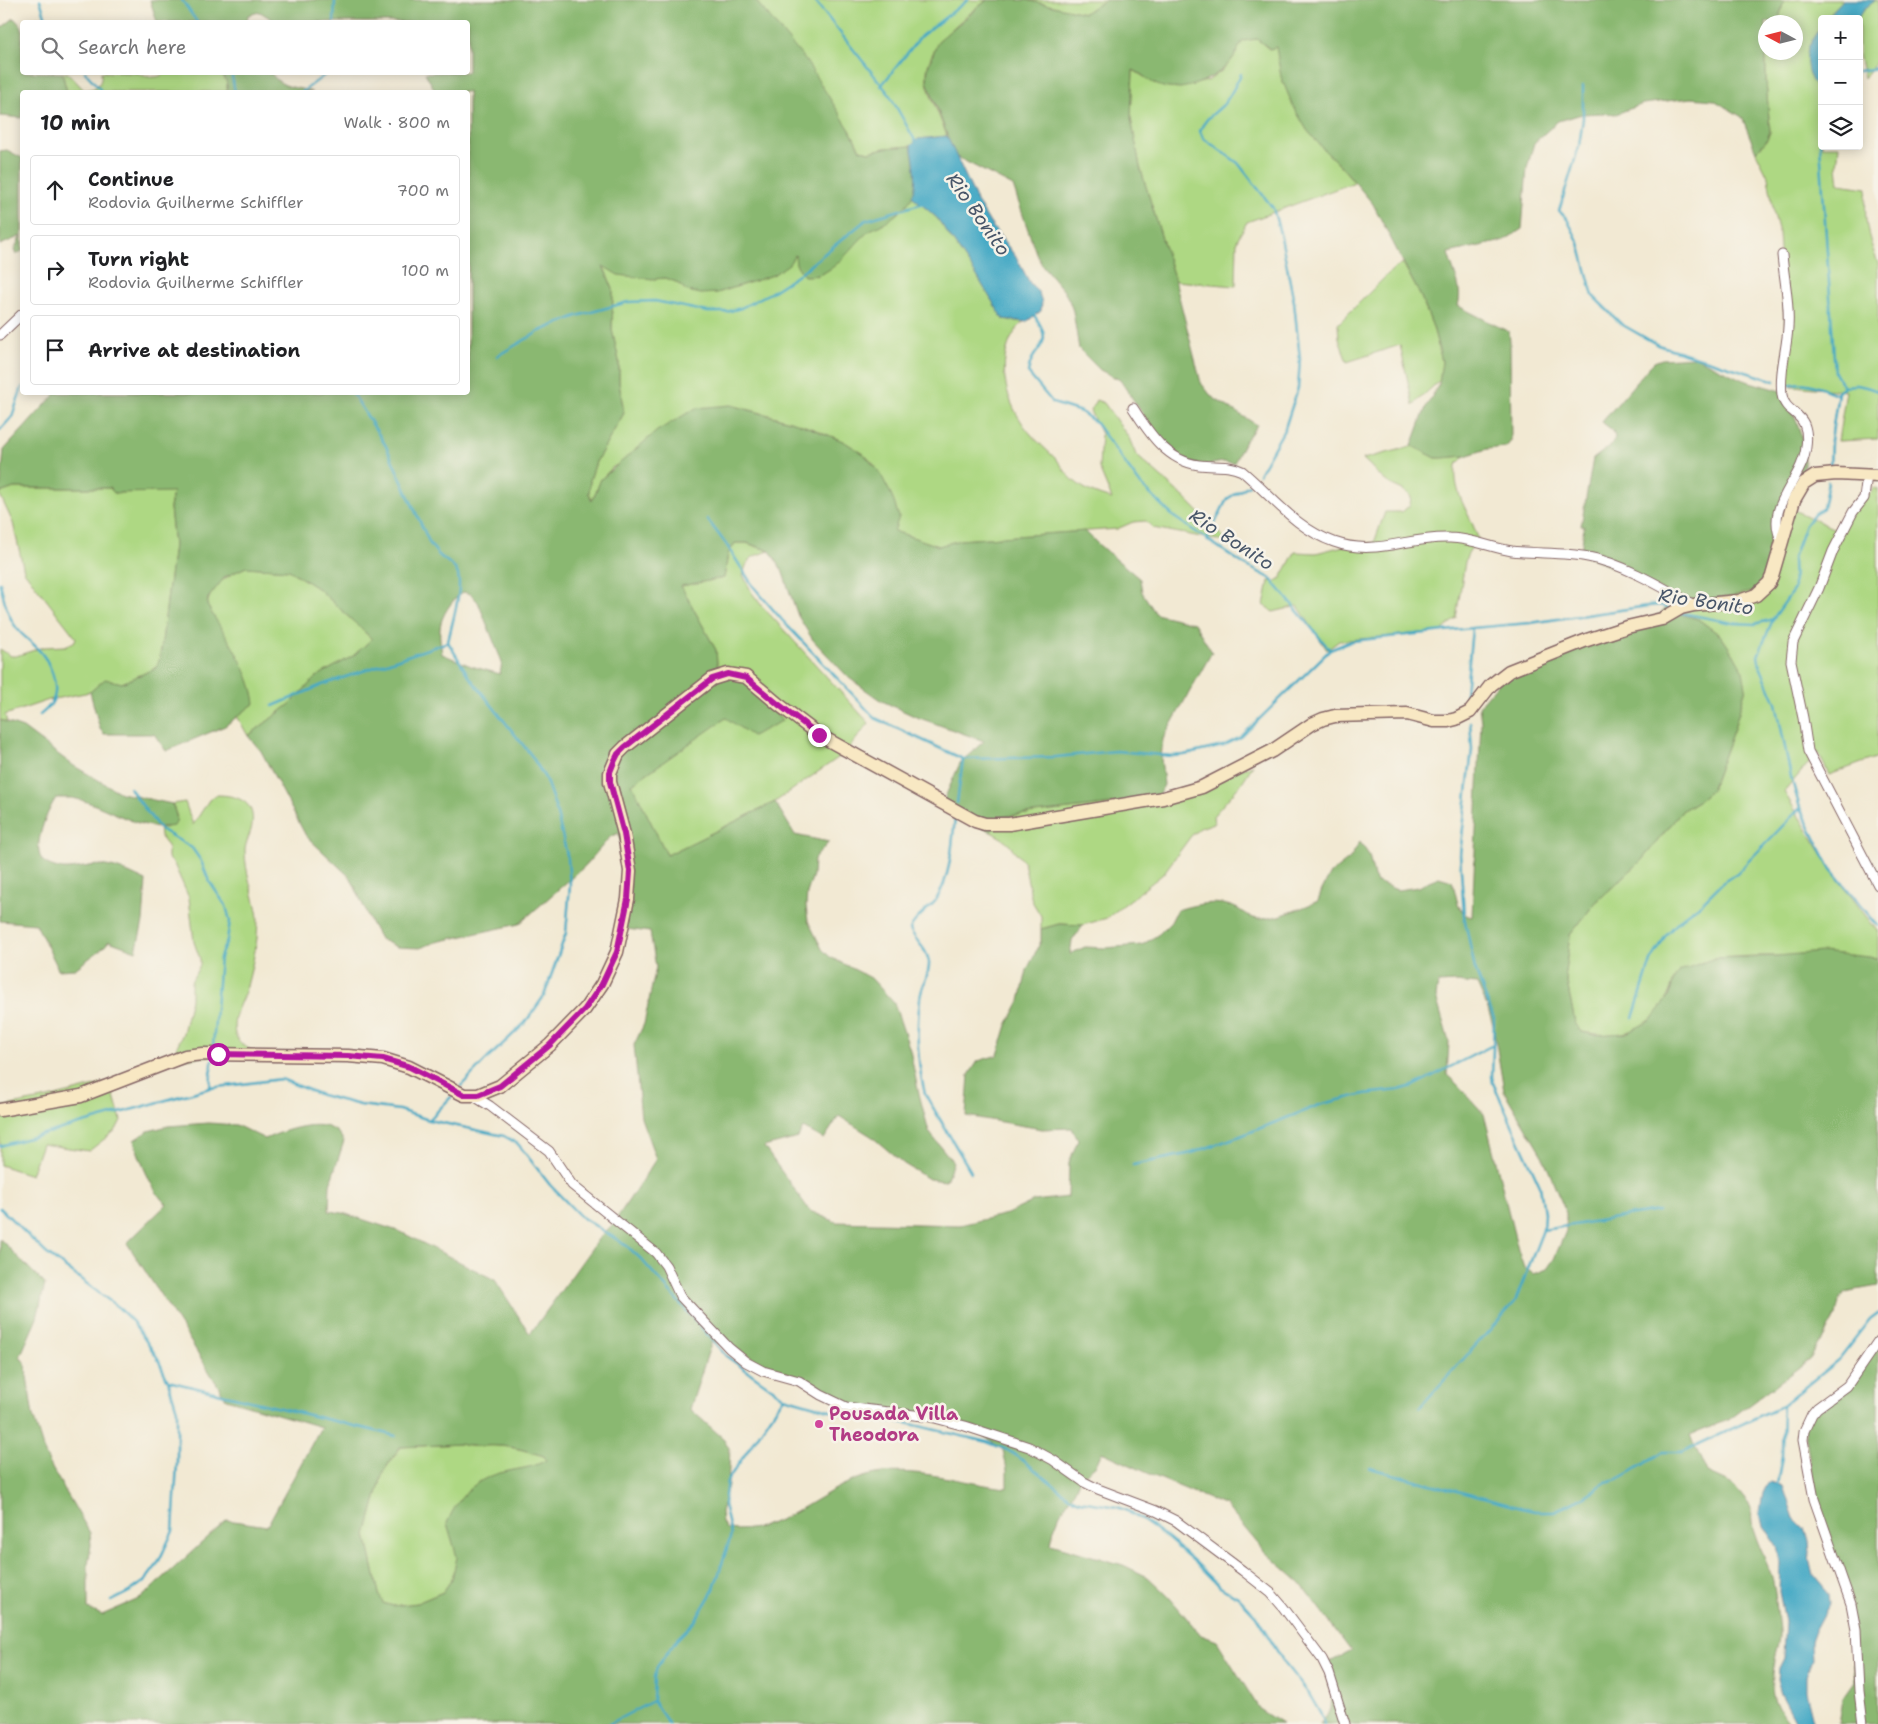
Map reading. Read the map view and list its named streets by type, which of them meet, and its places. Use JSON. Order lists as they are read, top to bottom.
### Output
{
  "water": ["Rio Bonito"],
  "places": ["Pousada Villa Theodora"],
  "north": "left",
  "page": {
    "map_buttons": ["+", "−"],
    "search": "Search here",
    "heading": ["10 min", "Walk · 800 m"],
    "list": [
      ["Continue", "Rodovia Guilherme Schiffler", "700 m"],
      ["Turn right", "Rodovia Guilherme Schiffler", "100 m"],
      "Arrive at destination"
    ]
  }
}
